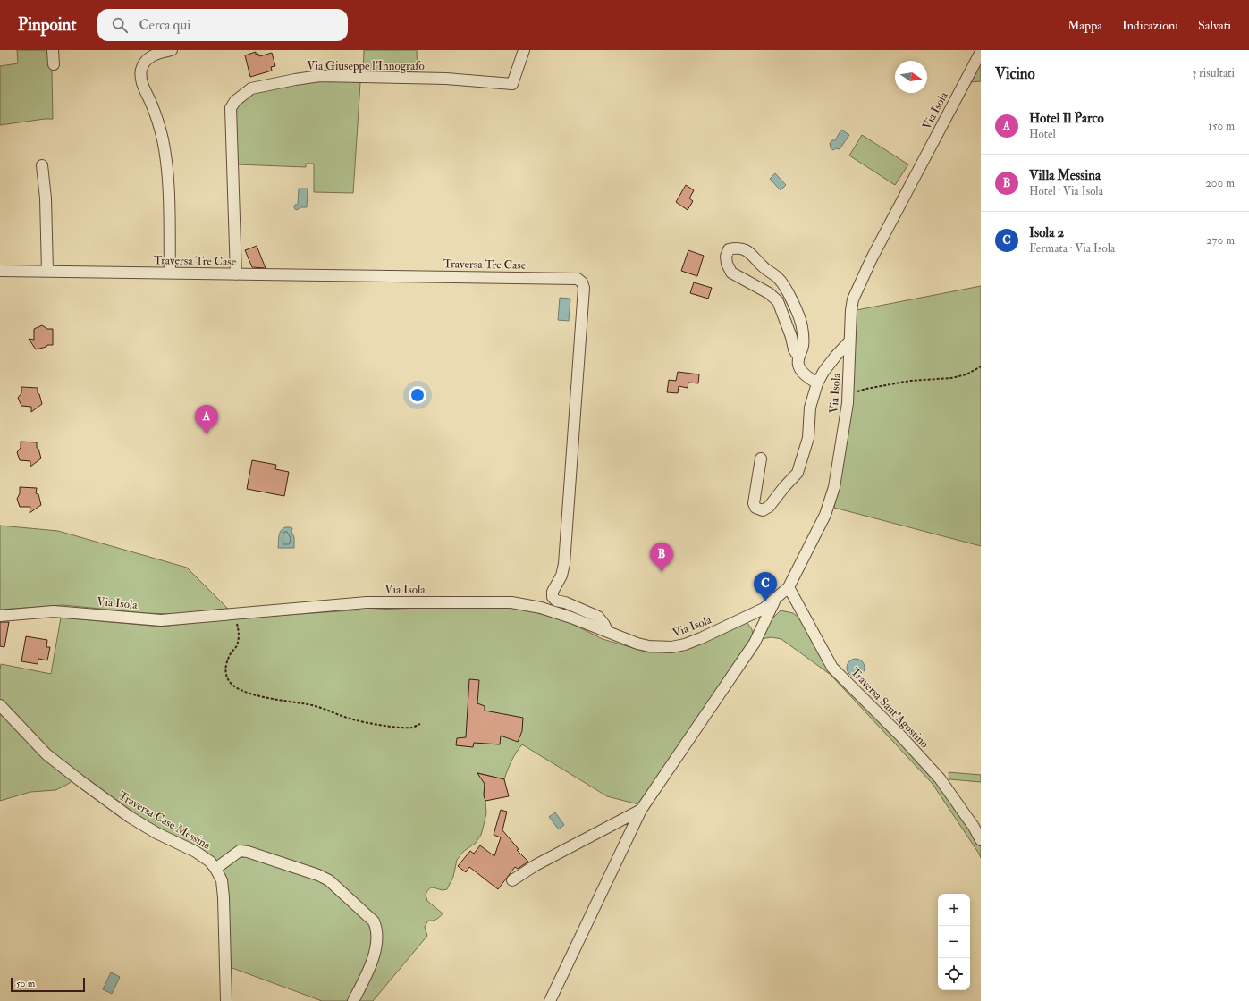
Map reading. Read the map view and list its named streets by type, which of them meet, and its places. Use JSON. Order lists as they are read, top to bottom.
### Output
{
  "streets": {
    "street": [
      "Via Giuseppe l'Innografo",
      "Via Isola",
      "Traversa Tre Case",
      "Traversa Sant'Agostino",
      "Traversa Case Messina"
    ]
  },
  "crossings": [
    ["Via Giuseppe l'Innografo", "Traversa Tre Case"],
    ["Via Isola", "Traversa Tre Case"],
    ["Via Isola", "Traversa Sant'Agostino"]
  ],
  "scale_bar": "50 m",
  "north": "right",
  "page": {
    "header": "Pinpoint",
    "search": "Cerca qui",
    "nav": ["Mappa", "Indicazioni", "Salvati"],
    "heading": ["Vicino", "3 risultati"],
    "list": [
      {
        "mark": "A",
        "name": "Hotel Il Parco",
        "note": "Hotel",
        "value": "150 m"
      },
      {
        "mark": "B",
        "name": "Villa Messina",
        "note": "Hotel · Via Isola",
        "value": "200 m"
      },
      {
        "mark": "C",
        "name": "Isola 2",
        "note": "Fermata · Via Isola",
        "value": "270 m"
      }
    ],
    "pins": ["A", "B", "C"],
    "map_buttons": ["+", "−"],
    "scale": "50 m"
  }
}
